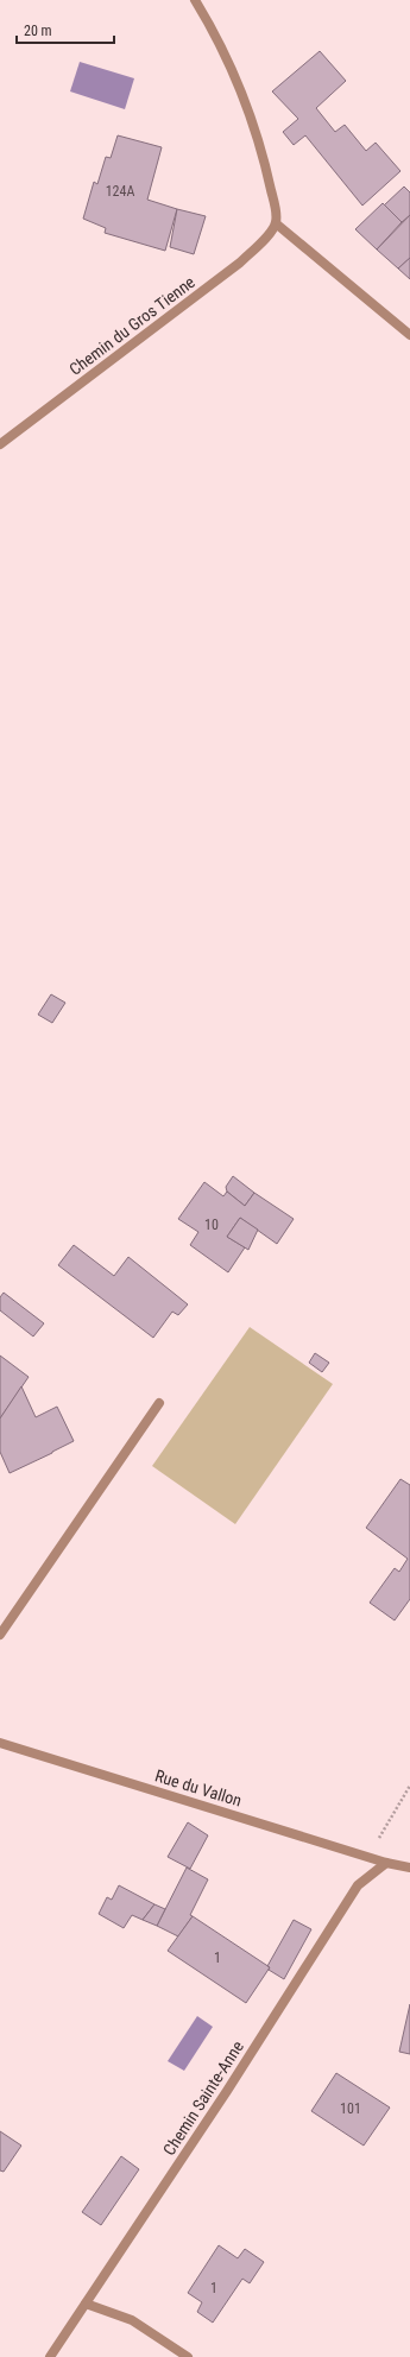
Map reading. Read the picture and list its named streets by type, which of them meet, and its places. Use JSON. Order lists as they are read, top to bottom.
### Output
{
  "streets": {
    "street": ["Chemin du Gros Tienne", "Rue du Vallon", "Chemin Sainte-Anne"]
  },
  "crossings": [
    ["Rue du Vallon", "Chemin Sainte-Anne"]
  ],
  "house_numbers": [
    "124A",
    "10",
    "1",
    "101",
    "1"
  ],
  "scale_bar": "20 m"
}
